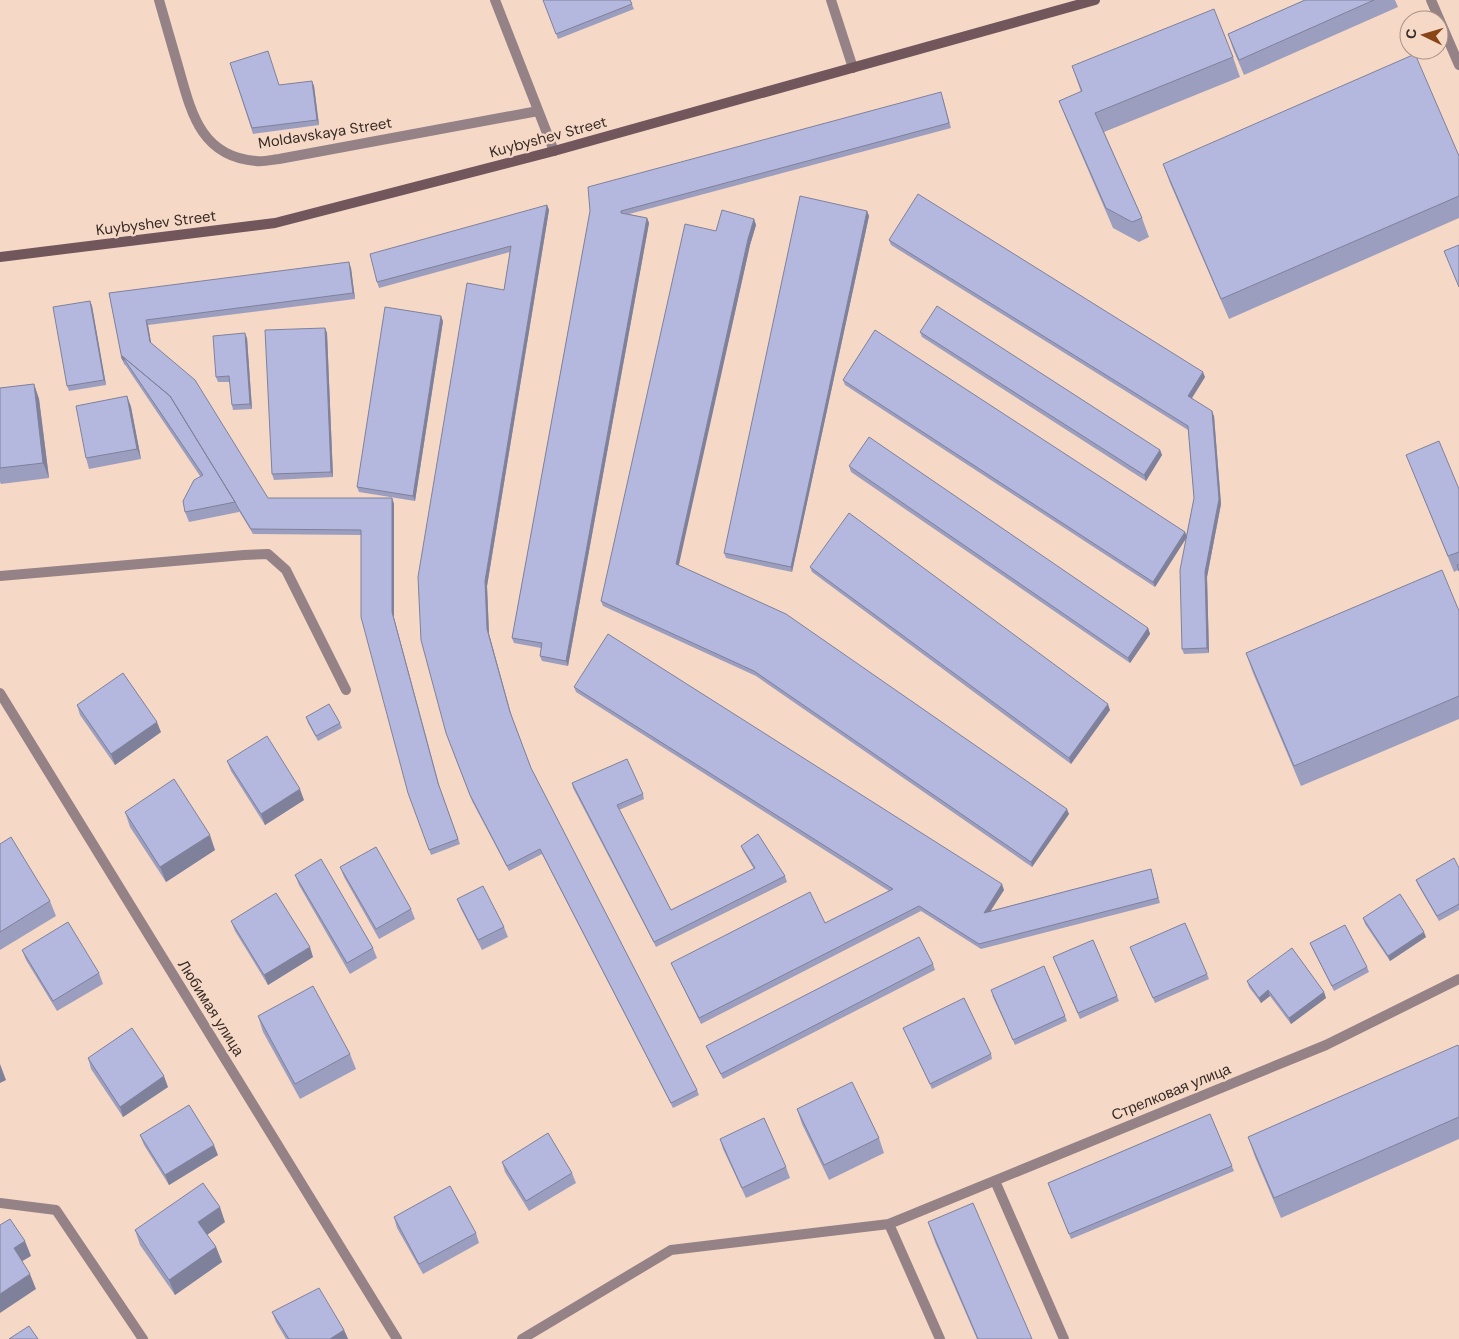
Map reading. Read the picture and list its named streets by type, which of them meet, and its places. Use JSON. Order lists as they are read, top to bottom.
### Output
{
  "streets": {
    "main road": ["Kuybyshev Street"],
    "street": ["Moldavskaya Street", "Любимая улица", "Стрелковая улица"]
  },
  "north": "left"
}
